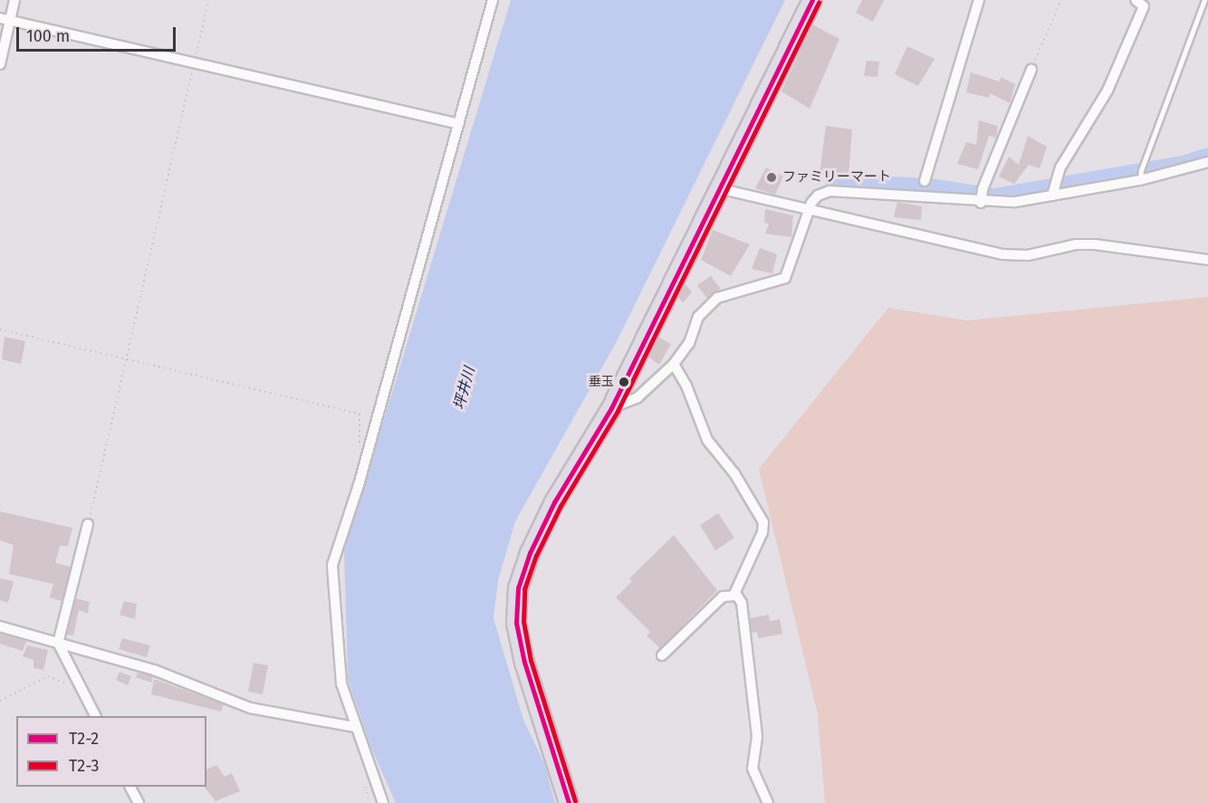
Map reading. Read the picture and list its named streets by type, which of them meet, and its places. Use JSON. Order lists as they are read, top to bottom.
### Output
{
  "water": ["坪井川"],
  "places": ["ファミリーマート", "垂玉"],
  "lines": ["transit line T2-2", "transit line T2-3"],
  "legend": ["T2-2", "T2-3"],
  "scale_bar": "100 m"
}
